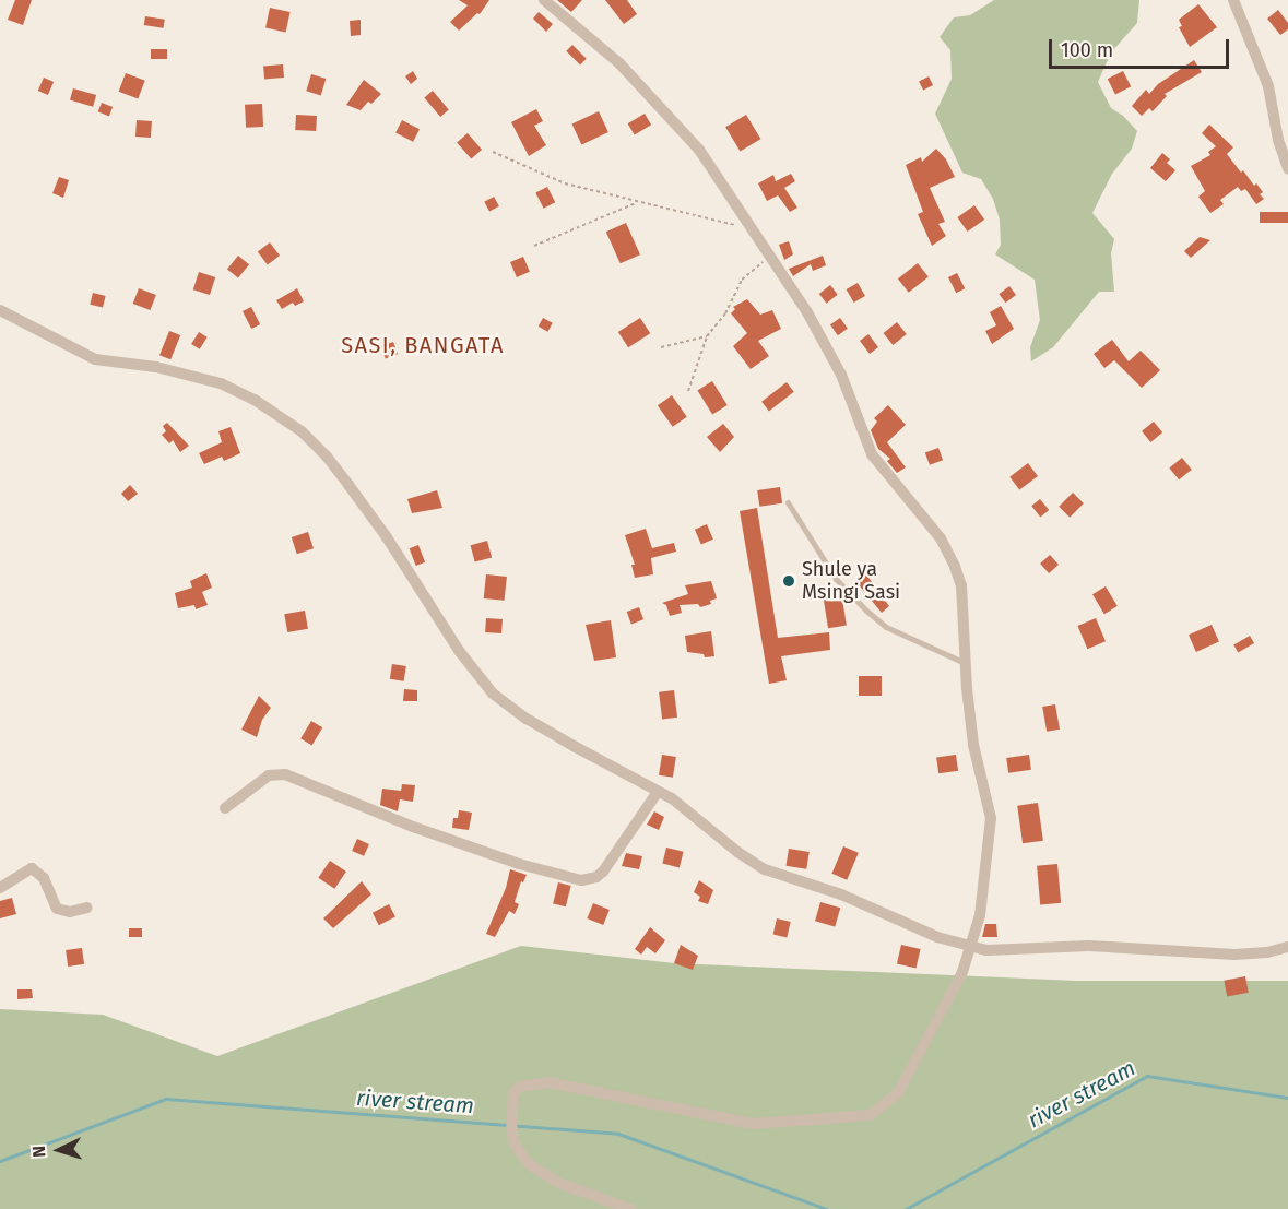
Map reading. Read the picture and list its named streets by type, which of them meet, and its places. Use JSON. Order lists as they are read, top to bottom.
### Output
{
  "districts": ["SASI, BANGATA"],
  "water": ["river stream"],
  "places": ["Shule ya Msingi Sasi"],
  "scale_bar": "100 m",
  "north": "left"
}
